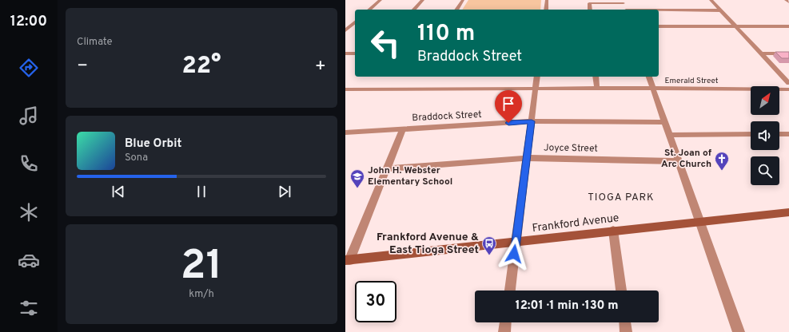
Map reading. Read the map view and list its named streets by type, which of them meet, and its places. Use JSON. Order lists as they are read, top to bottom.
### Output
{
  "streets": {
    "main road": ["Frankford Avenue"],
    "street": ["Emerald Street", "Braddock Street", "Joyce Street"]
  },
  "districts": ["TIOGA PARK"],
  "places": {
    "church": ["St. Joan of Arc Church"],
    "school or university": ["John H. Webster Elementary School"],
    "bus stop": ["Frankford Avenue & East Tioga Street"]
  },
  "north": "top right",
  "page": {
    "tabs": "12:00",
    "tile": [
      "Climate",
      ["21", "km/h"]
    ],
    "turn": ["110 m", "Braddock Street"],
    "heat": ["−", "22°", "+"],
    "song": ["Blue Orbit", "Sona"],
    "limit": "30",
    "trip": "12:01 · 1 min · 130 m"
  }
}
